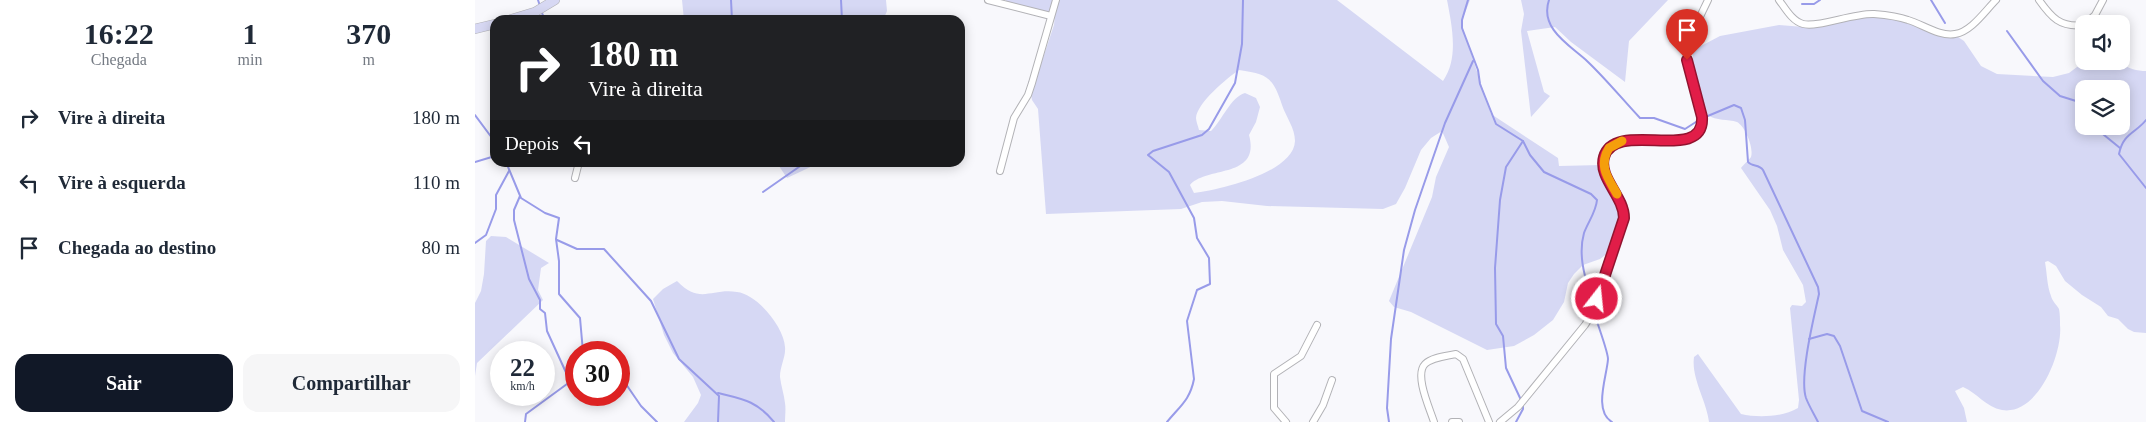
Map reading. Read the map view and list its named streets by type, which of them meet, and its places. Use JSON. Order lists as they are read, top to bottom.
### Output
{
  "page": {
    "eta": [
      "16:22",
      "Chegada",
      "1",
      "min",
      "370",
      "m"
    ],
    "turn": ["180 m", "Vire à direita"],
    "list": [
      {
        "name": "Vire à direita",
        "value": "180 m"
      },
      {
        "name": "Vire à esquerda",
        "value": "110 m"
      },
      {
        "name": "Chegada ao destino",
        "value": "80 m"
      }
    ],
    "then": "Depois",
    "speed": "22 km/h",
    "limit": "30",
    "buttons": ["Sair", "Compartilhar"]
  }
}
